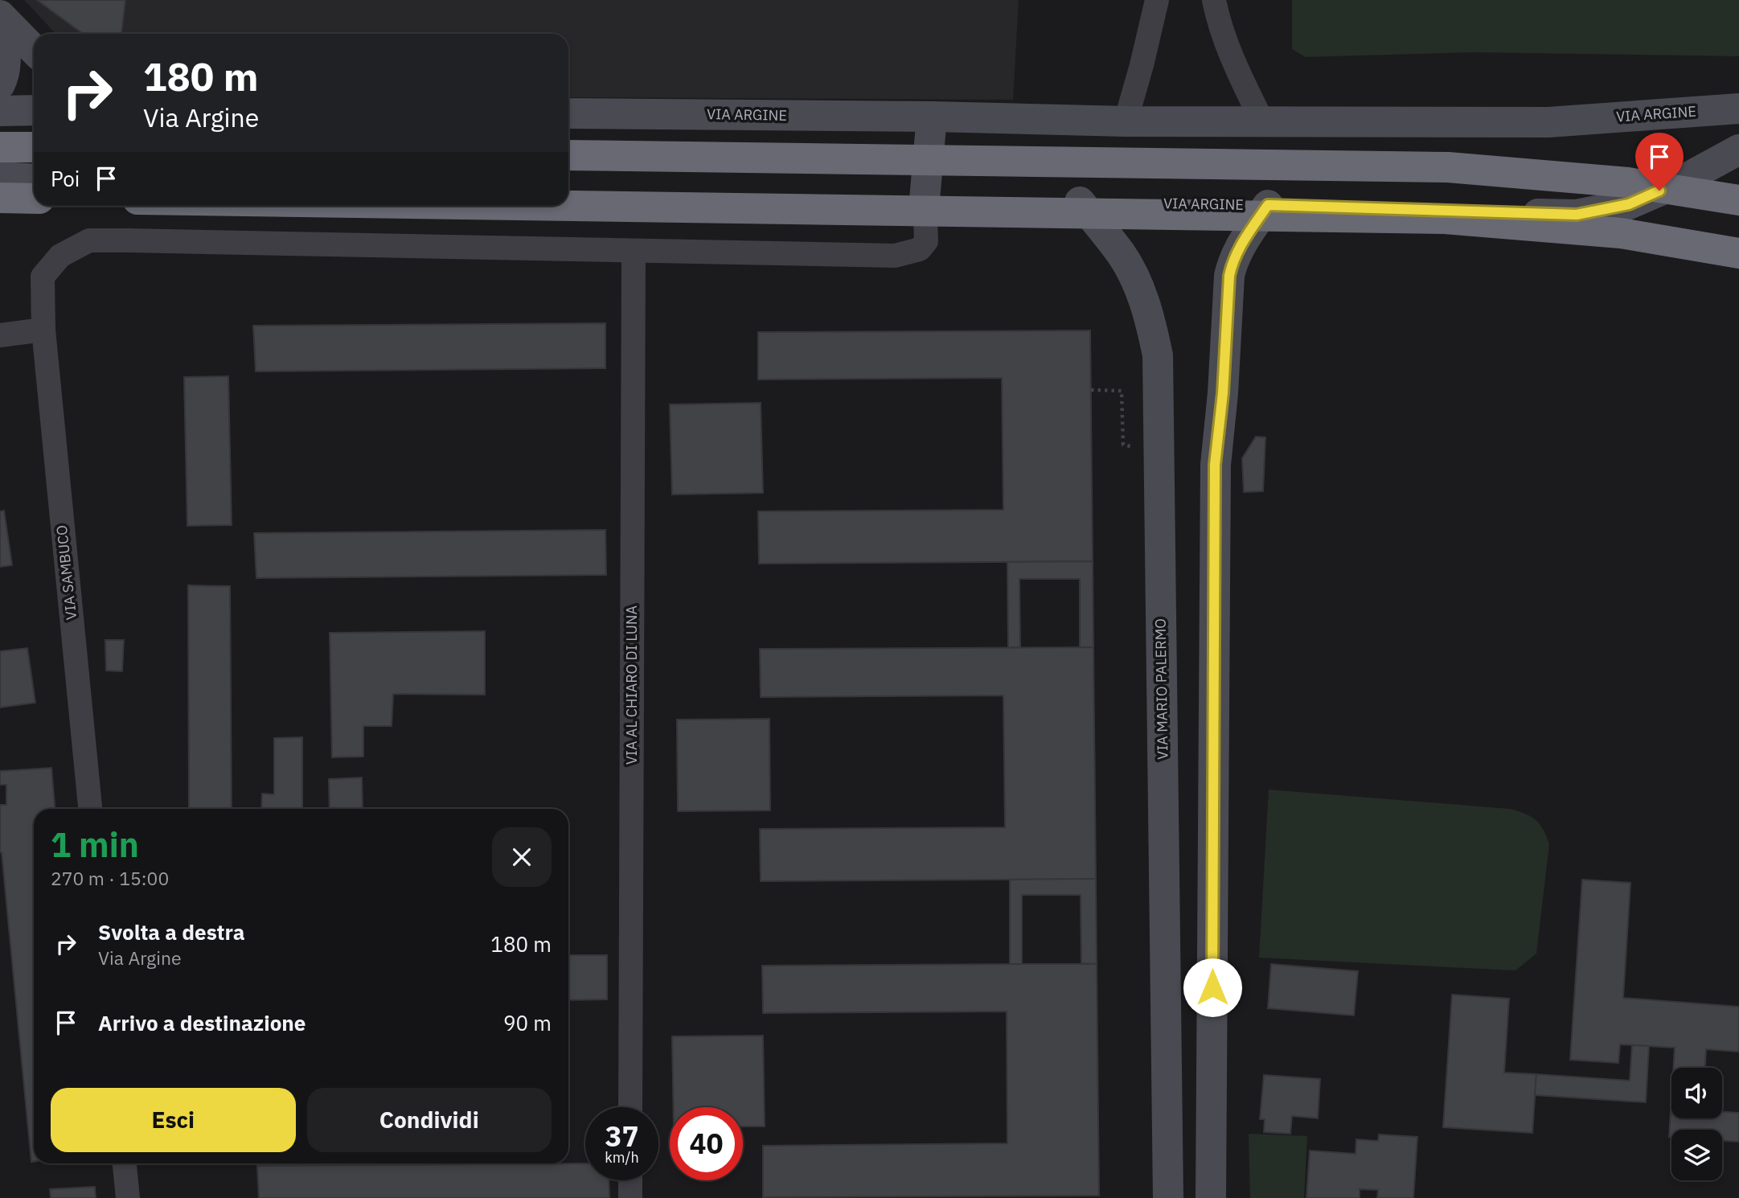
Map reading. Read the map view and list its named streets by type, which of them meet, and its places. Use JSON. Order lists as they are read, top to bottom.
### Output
{
  "streets": {
    "street": [
      "VIA ARGINE",
      "VIA SAMBUCO",
      "VIA AL CHIARO DI LUNA",
      "VIA MARIO PALERMO"
    ]
  },
  "crossings": [
    ["VIA ARGINE", "VIA MARIO PALERMO"],
    ["VIA SAMBUCO", "VIA AL CHIARO DI LUNA"]
  ],
  "page": {
    "turn": ["180 m", "Via Argine"],
    "then": "Poi",
    "heading": ["1 min", "270 m · 15:00"],
    "list": [
      {
        "name": "Svolta a destra",
        "note": "Via Argine",
        "value": "180 m"
      },
      {
        "name": "Arrivo a destinazione",
        "value": "90 m"
      }
    ],
    "buttons": ["Esci", "Condividi"],
    "speed": "37 km/h",
    "limit": "40"
  }
}
